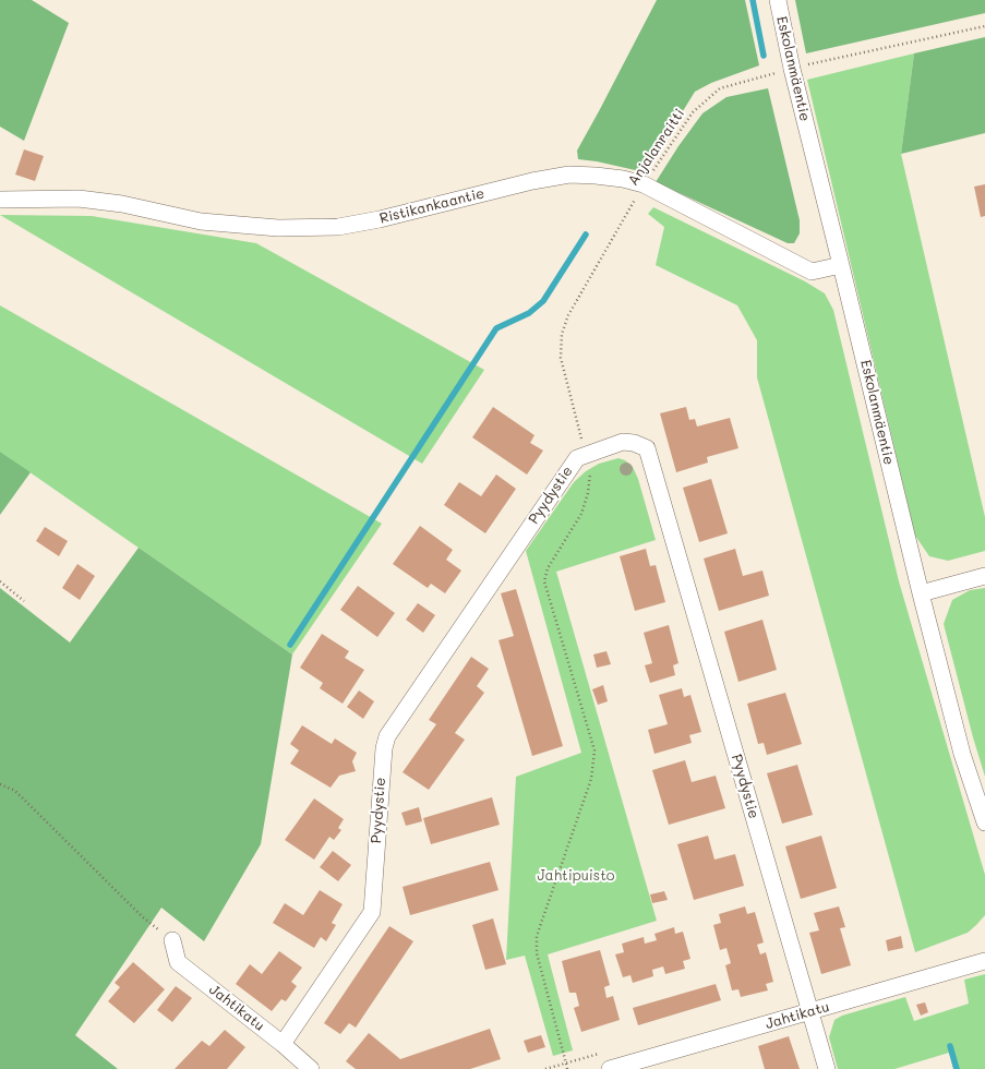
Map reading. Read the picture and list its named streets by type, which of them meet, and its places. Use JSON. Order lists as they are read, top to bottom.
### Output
{
  "streets": {
    "street": [
      "Eskolanmäentie",
      "Ristikankaantie",
      "Pyydystie",
      "Jahtikatu"
    ],
    "path": ["Anjalanraitti"]
  },
  "crossings": [
    ["Eskolanmäentie", "Anjalanraitti"],
    ["Eskolanmäentie", "Ristikankaantie"],
    ["Anjalanraitti", "Ristikankaantie"],
    ["Anjalanraitti", "Pyydystie"],
    ["Pyydystie", "Jahtikatu"]
  ],
  "parks": ["Jahtipuisto"]
}
